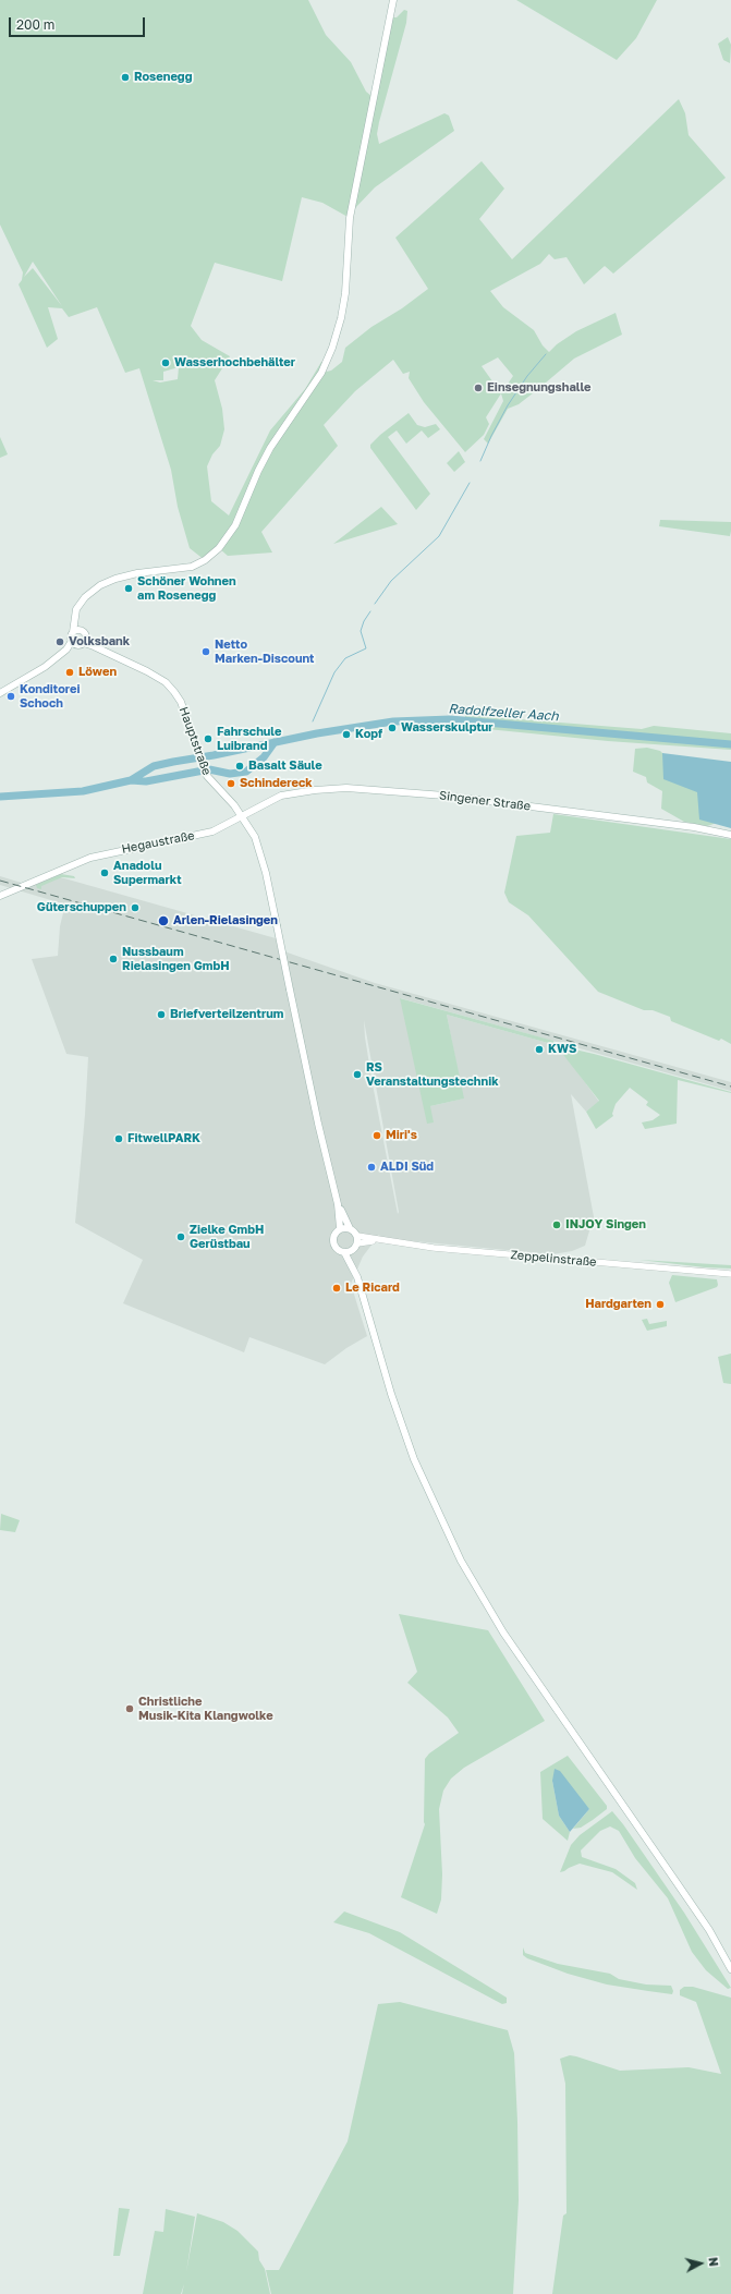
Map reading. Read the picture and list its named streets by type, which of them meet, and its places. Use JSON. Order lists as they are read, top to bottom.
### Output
{
  "streets": {
    "main road": ["Hauptstraße", "Singener Straße", "Hegaustraße"],
    "street": ["Zeppelinstraße"]
  },
  "crossings": [
    ["Hauptstraße", "Singener Straße"],
    ["Hauptstraße", "Hegaustraße"],
    ["Singener Straße", "Hegaustraße"]
  ],
  "water": ["Radolfzeller Aach"],
  "places": [
    "Rosenegg",
    "Wasserhochbehälter",
    "Einsegnungshalle",
    "Schöner Wohnen am Rosenegg",
    "Volksbank",
    "Netto Marken-Discount",
    "Löwen",
    "Konditorei Schoch",
    "Wasserskulptur",
    "Kopf",
    "Fahrschule Luibrand",
    "Basalt Säule",
    "Schindereck",
    "Anadolu Supermarkt",
    "Güterschuppen",
    "Arlen-Rielasingen",
    "Nussbaum Rielasingen GmbH",
    "Briefverteilzentrum",
    "KWS",
    "RS Veranstaltungstechnik",
    "Miri's",
    "FitwellPARK",
    "ALDI Süd",
    "INJOY Singen",
    "Zielke GmbH Gerüstbau",
    "Le Ricard",
    "Hardgarten",
    "Christliche Musik-Kita Klangwolke"
  ],
  "scale_bar": "200 m",
  "north": "right"
}
